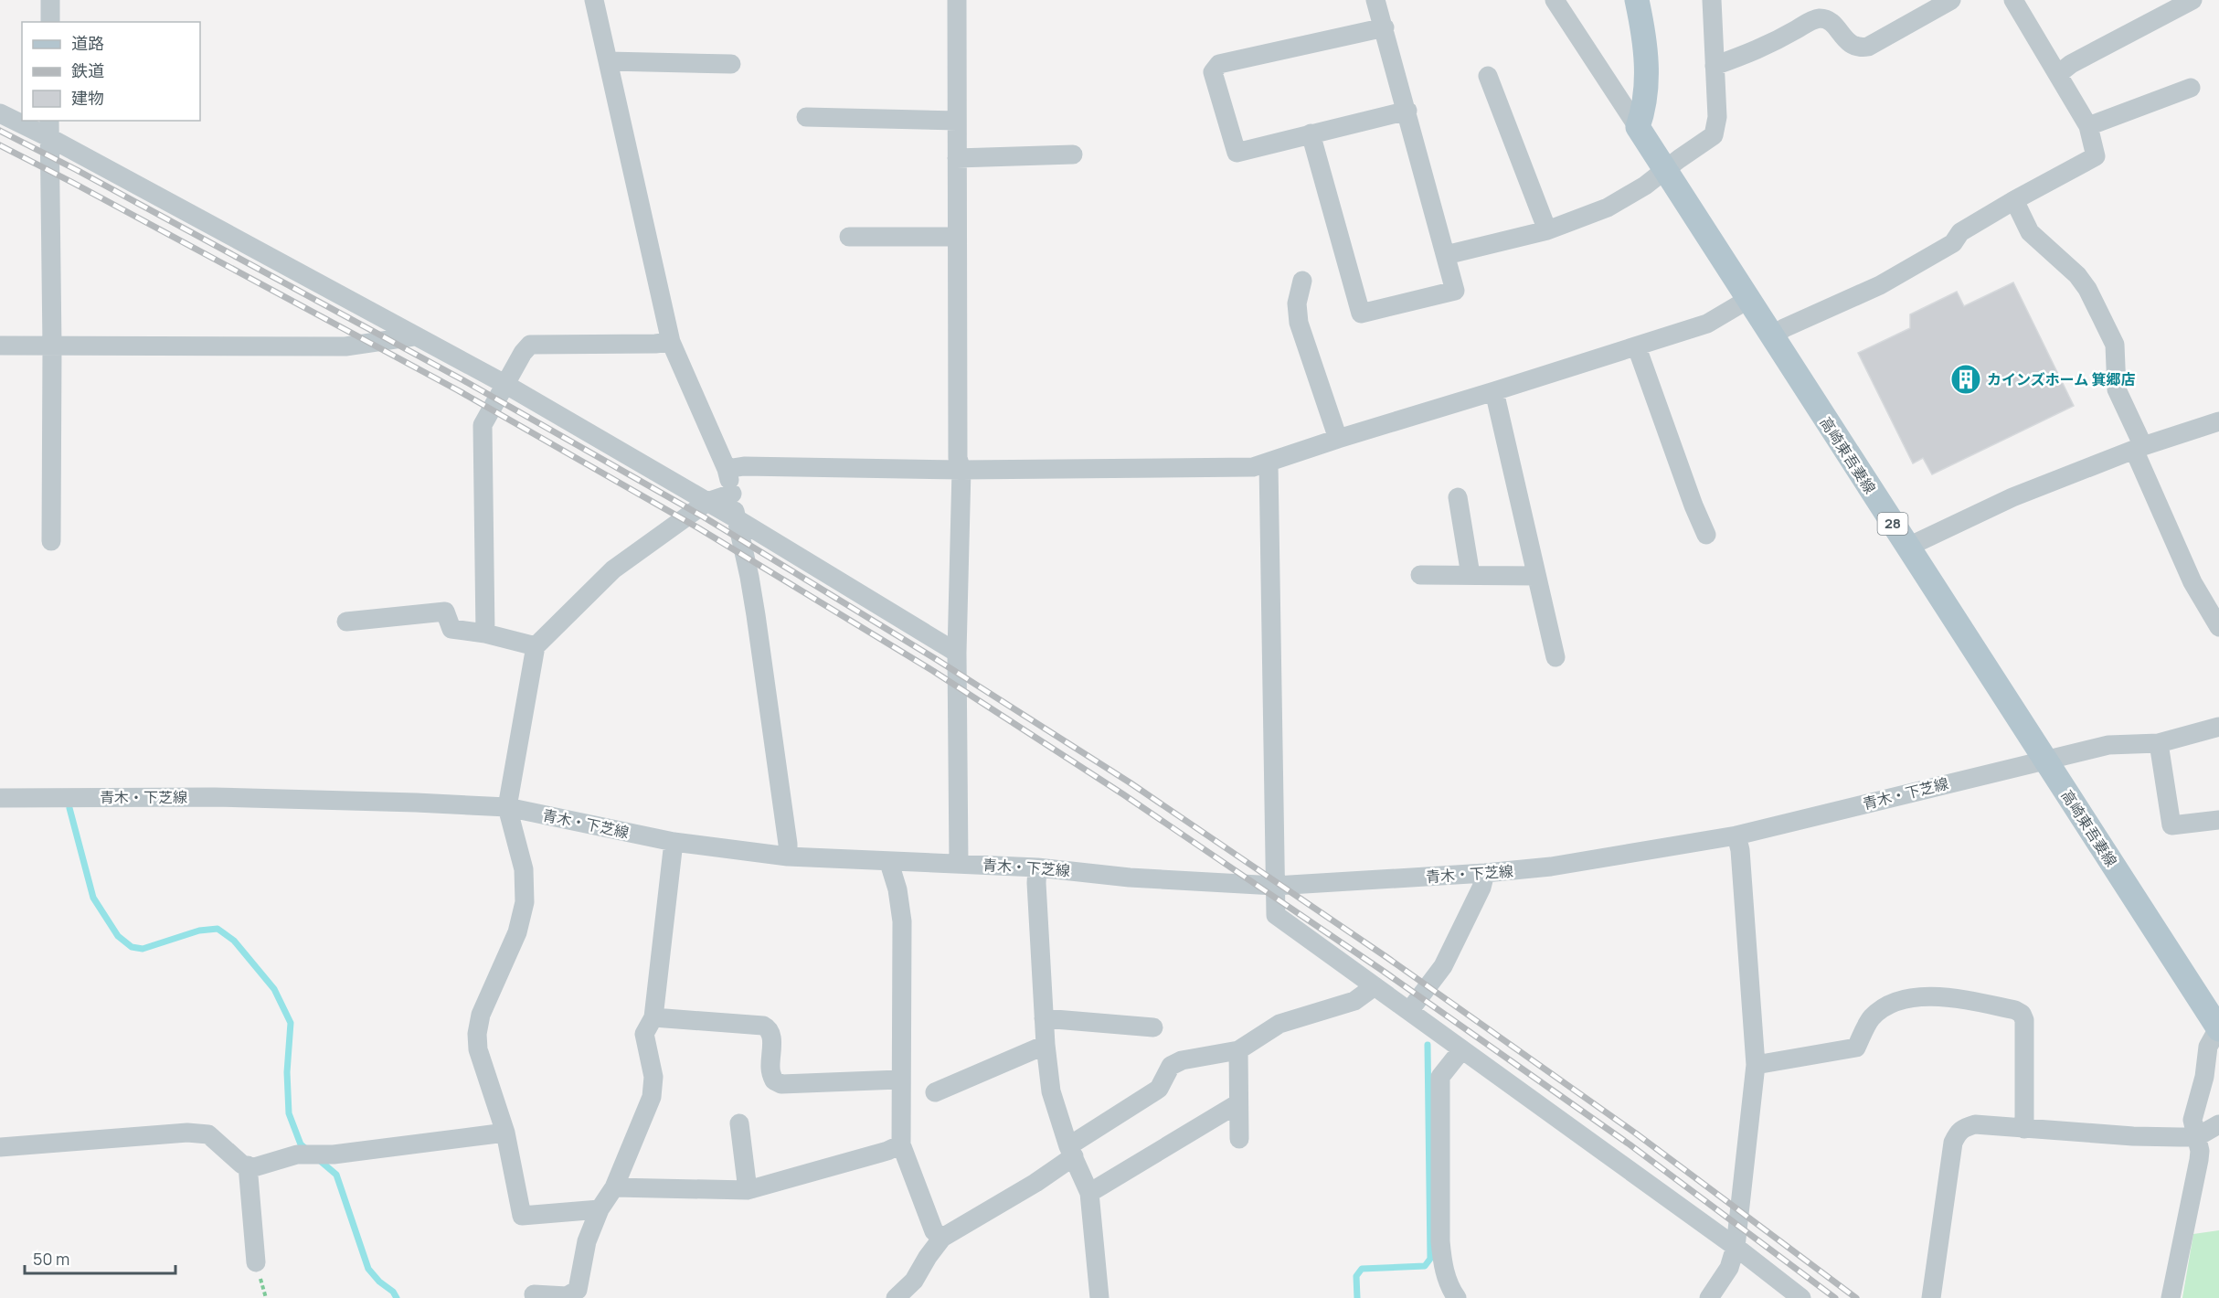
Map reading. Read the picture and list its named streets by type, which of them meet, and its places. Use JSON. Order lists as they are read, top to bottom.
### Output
{
  "streets": {
    "main road": ["高崎東吾妻線", "28"],
    "street": ["青木・下芝線"]
  },
  "crossings": [
    ["高崎東吾妻線", "青木・下芝線"]
  ],
  "places": {
    "building": ["カインズホーム 箕郷店"]
  },
  "legend": ["道路", "鉄道", "建物"],
  "scale_bar": "50 m"
}
